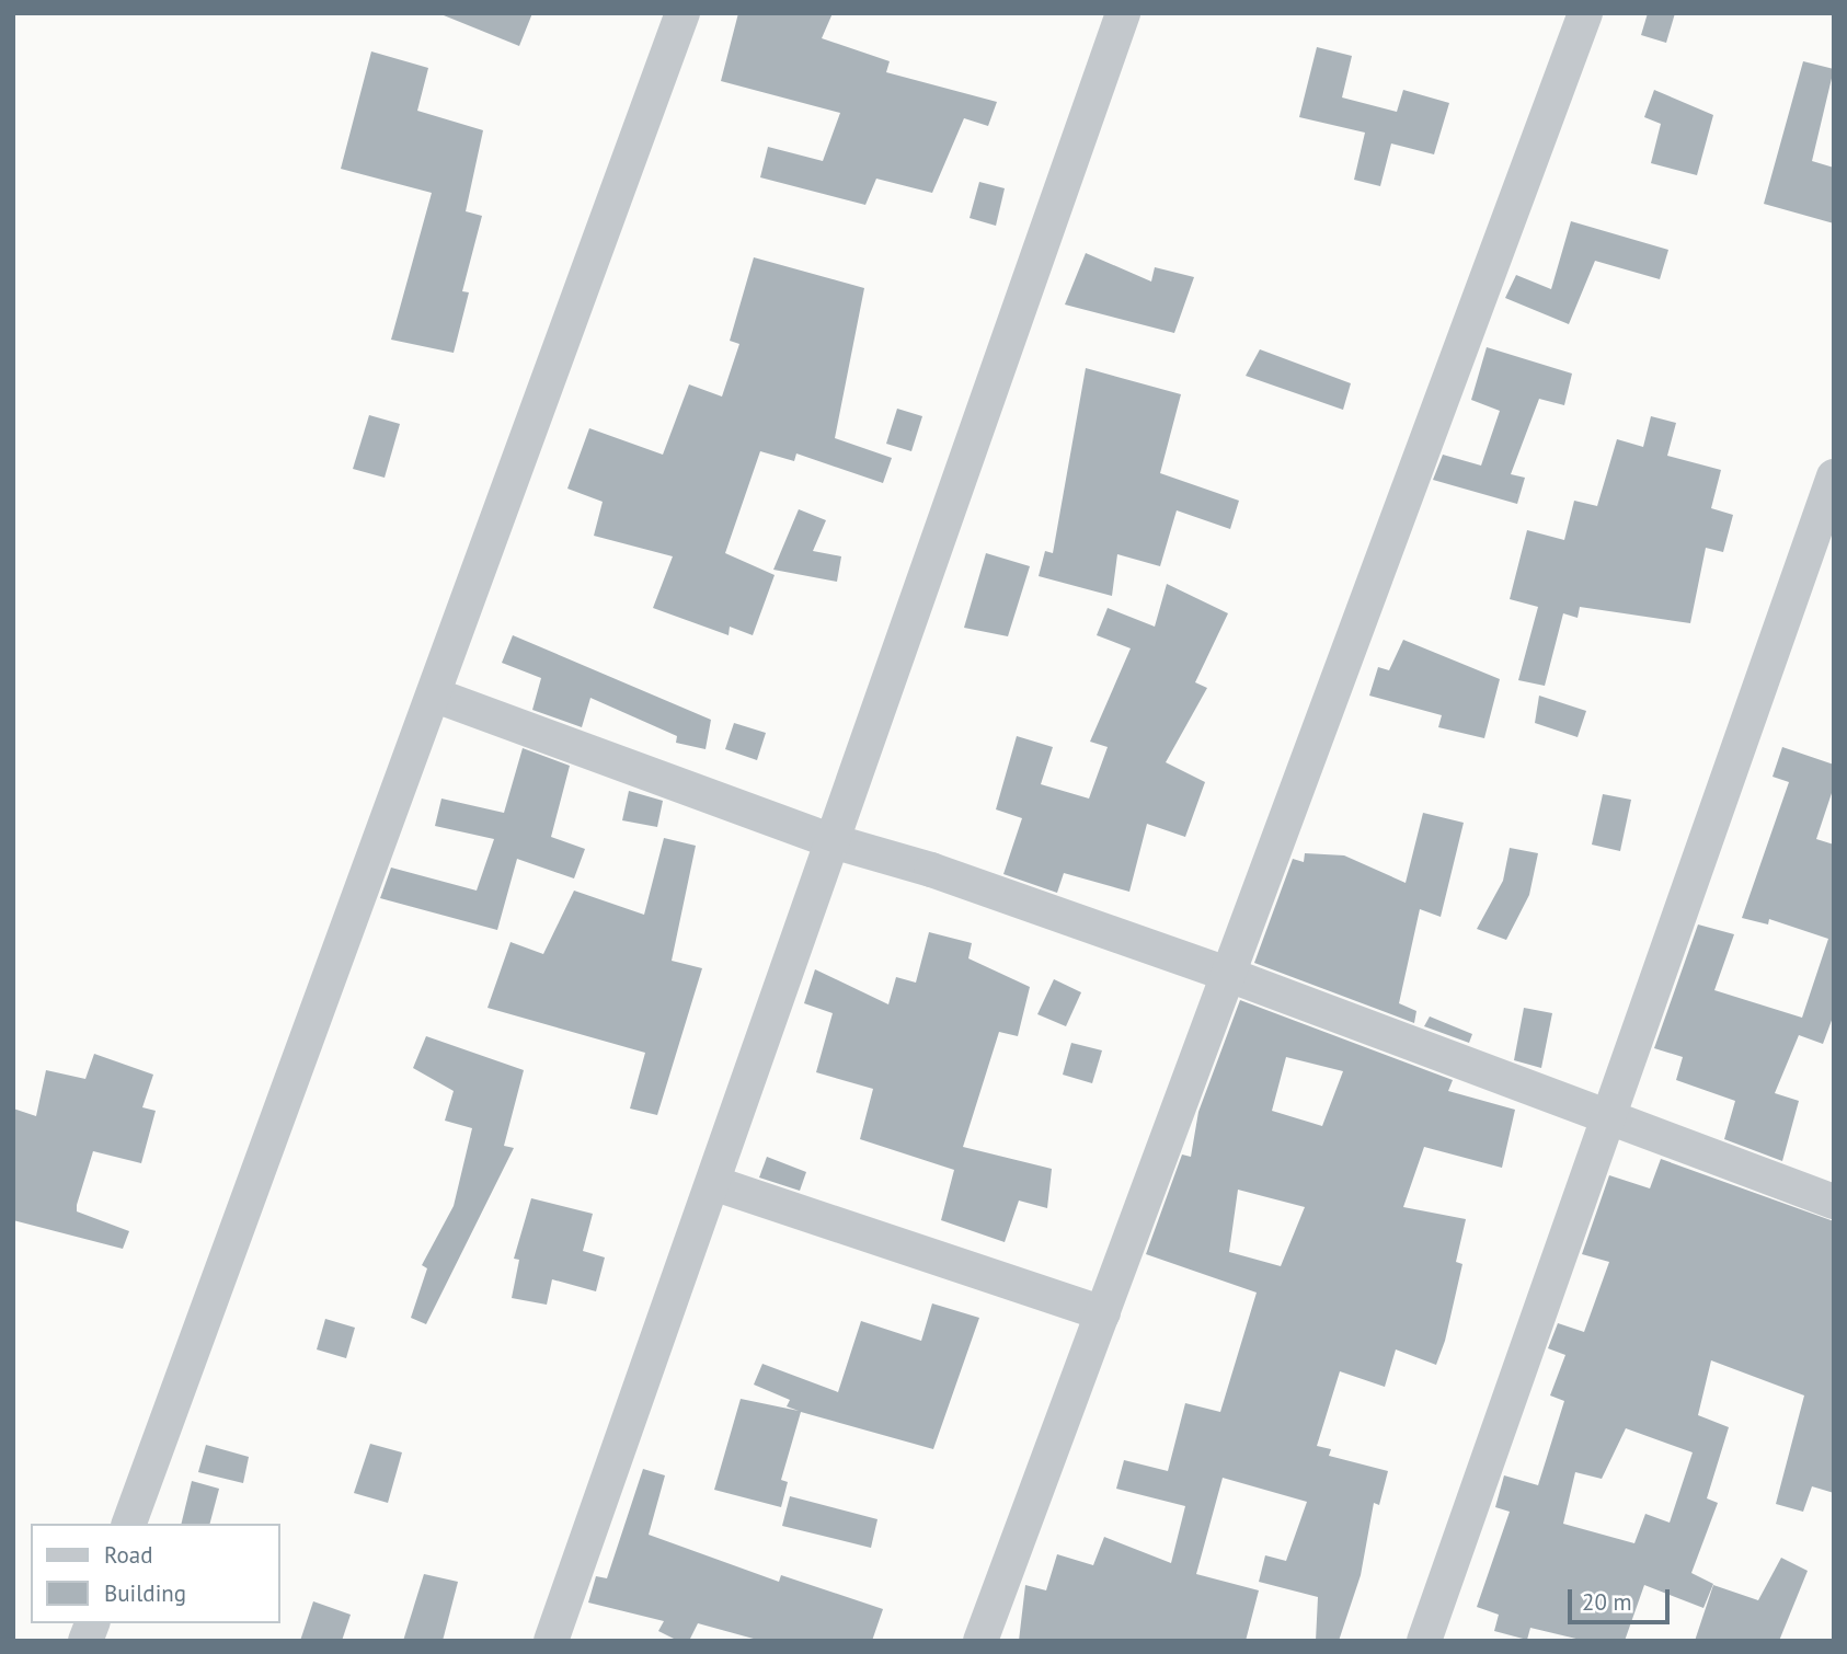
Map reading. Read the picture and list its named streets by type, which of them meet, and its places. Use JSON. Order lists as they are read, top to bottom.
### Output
{
  "legend": ["Road", "Building"],
  "scale_bar": "20 m"
}
